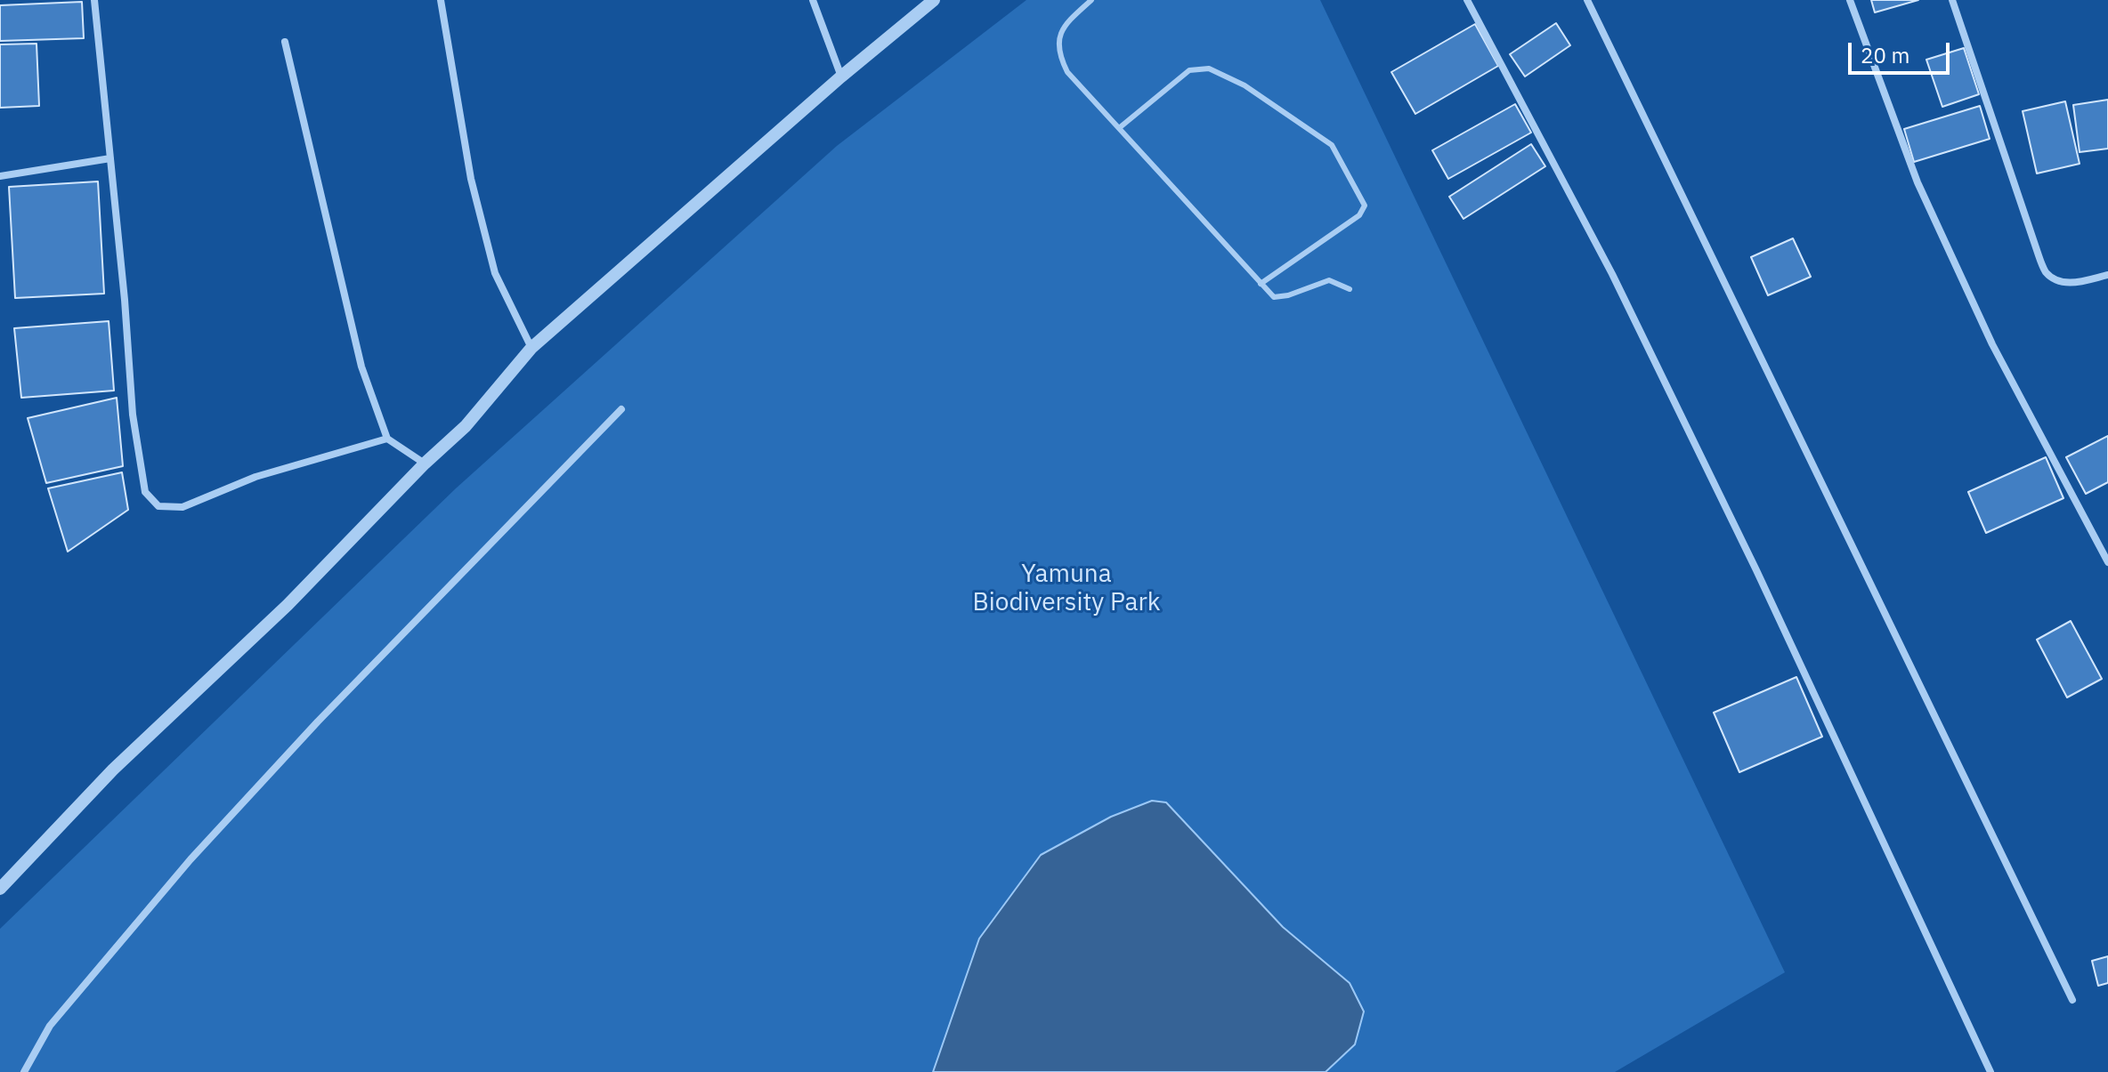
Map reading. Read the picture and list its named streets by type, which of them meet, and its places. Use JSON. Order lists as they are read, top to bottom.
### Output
{
  "parks": ["Yamuna Biodiversity Park"],
  "scale_bar": "20 m"
}
